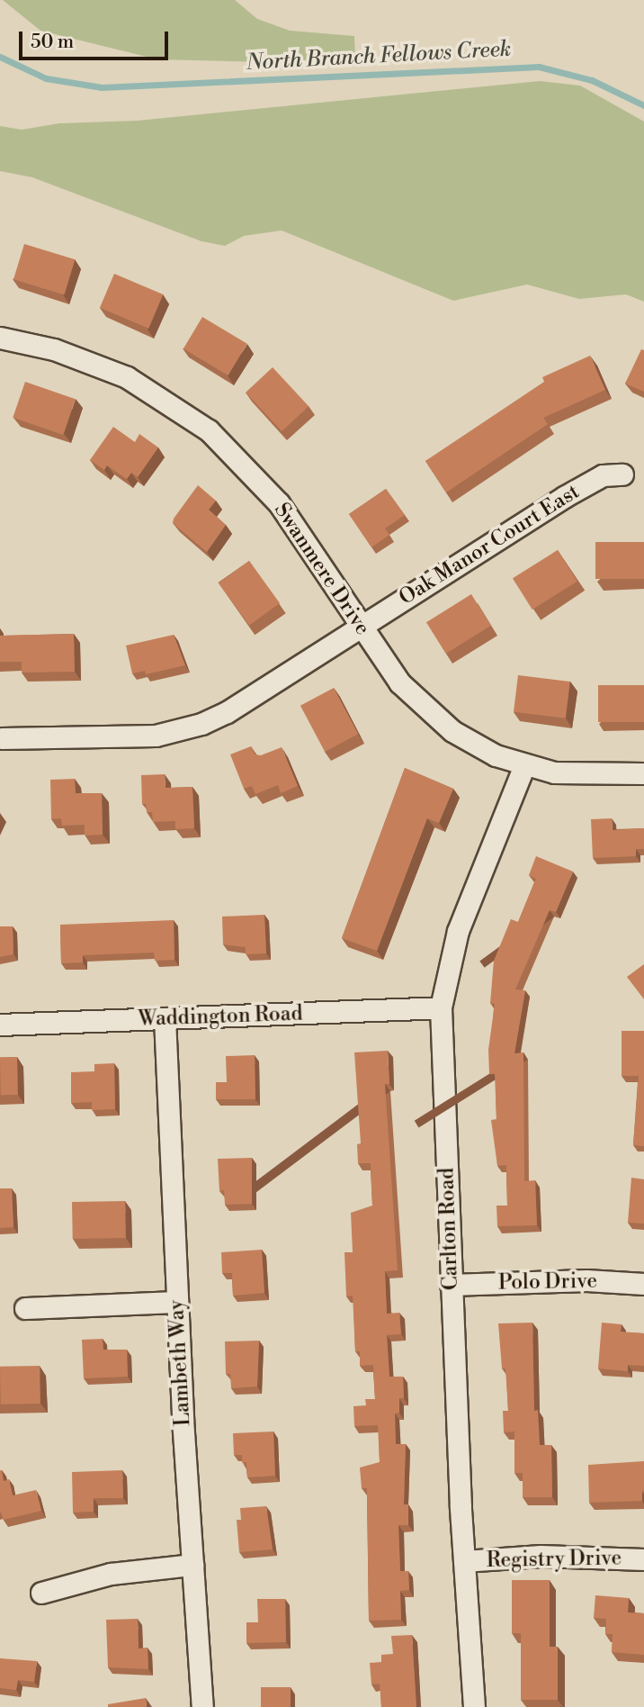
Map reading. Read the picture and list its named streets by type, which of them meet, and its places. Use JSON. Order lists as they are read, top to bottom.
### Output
{
  "streets": {
    "street": [
      "Oak Manor Court East",
      "Swanmere Drive",
      "Waddington Road",
      "Carlton Road",
      "Polo Drive",
      "Lambeth Way",
      "Registry Drive"
    ]
  },
  "crossings": [
    ["Oak Manor Court East", "Swanmere Drive"],
    ["Swanmere Drive", "Carlton Road"],
    ["Waddington Road", "Carlton Road"],
    ["Waddington Road", "Lambeth Way"],
    ["Carlton Road", "Polo Drive"],
    ["Carlton Road", "Registry Drive"]
  ],
  "water": ["North Branch Fellows Creek"],
  "scale_bar": "50 m"
}
